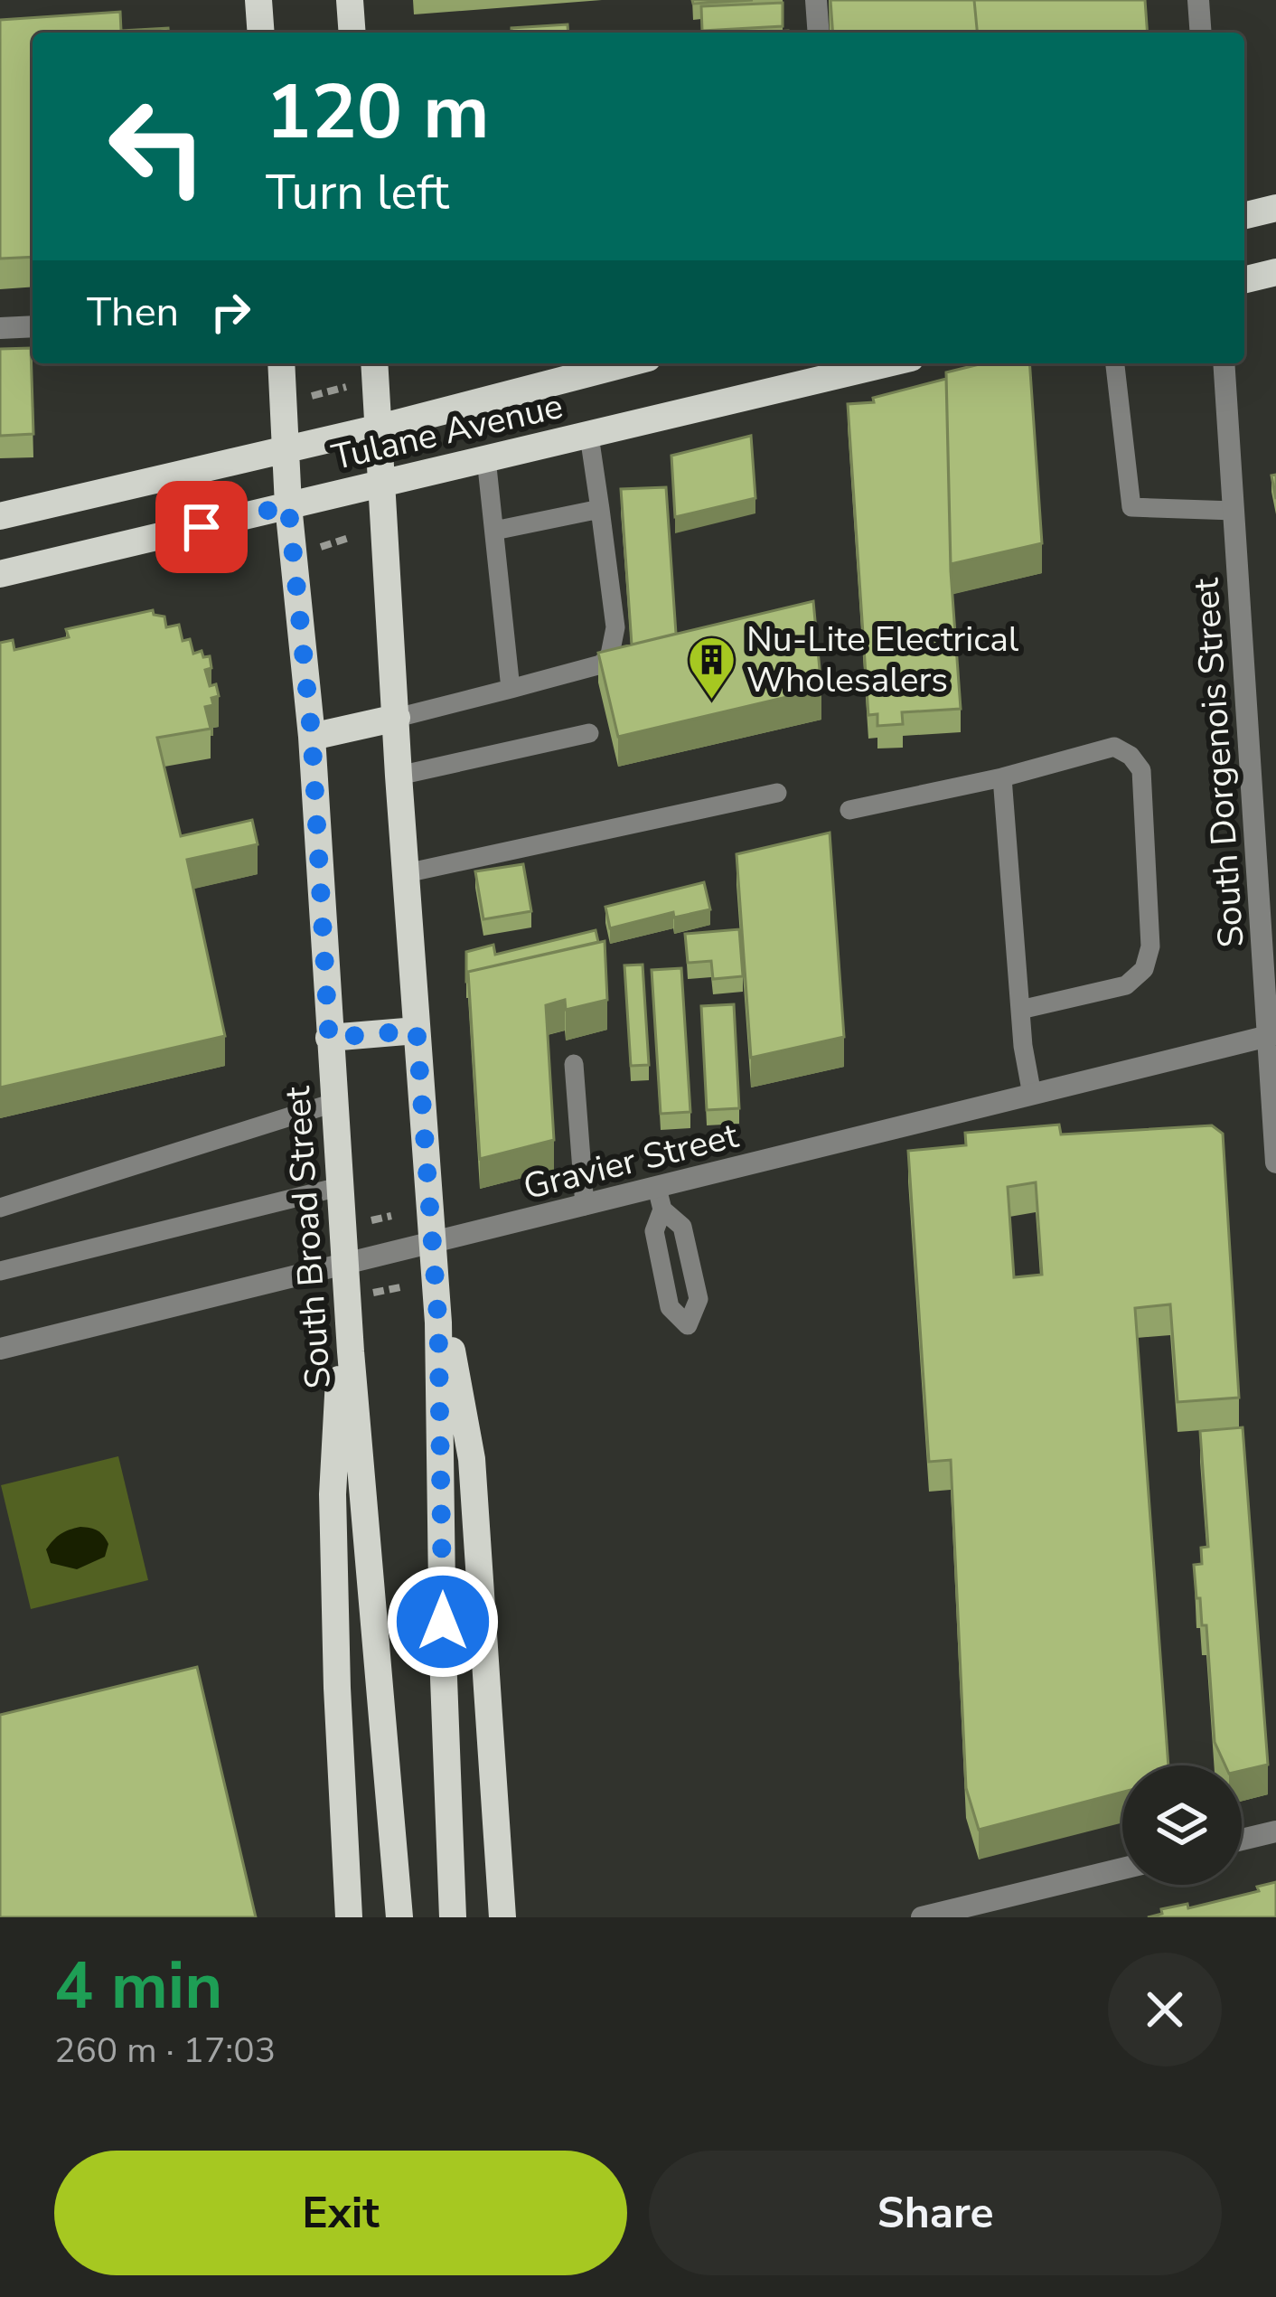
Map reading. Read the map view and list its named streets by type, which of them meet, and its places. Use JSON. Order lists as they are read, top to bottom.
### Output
{
  "streets": {
    "main road": ["Tulane Avenue", "South Broad Street"],
    "street": ["South Dorgenois Street", "Gravier Street"]
  },
  "crossings": [
    ["Tulane Avenue", "South Broad Street"],
    ["South Dorgenois Street", "Gravier Street"],
    ["Gravier Street", "South Broad Street"]
  ],
  "places": {
    "building": ["Nu-Lite Electrical Wholesalers"]
  },
  "page": {
    "turn": ["120 m", "Turn left"],
    "then": "Then",
    "heading": ["4 min", "260 m · 17:03"],
    "buttons": ["Exit", "Share"]
  }
}
